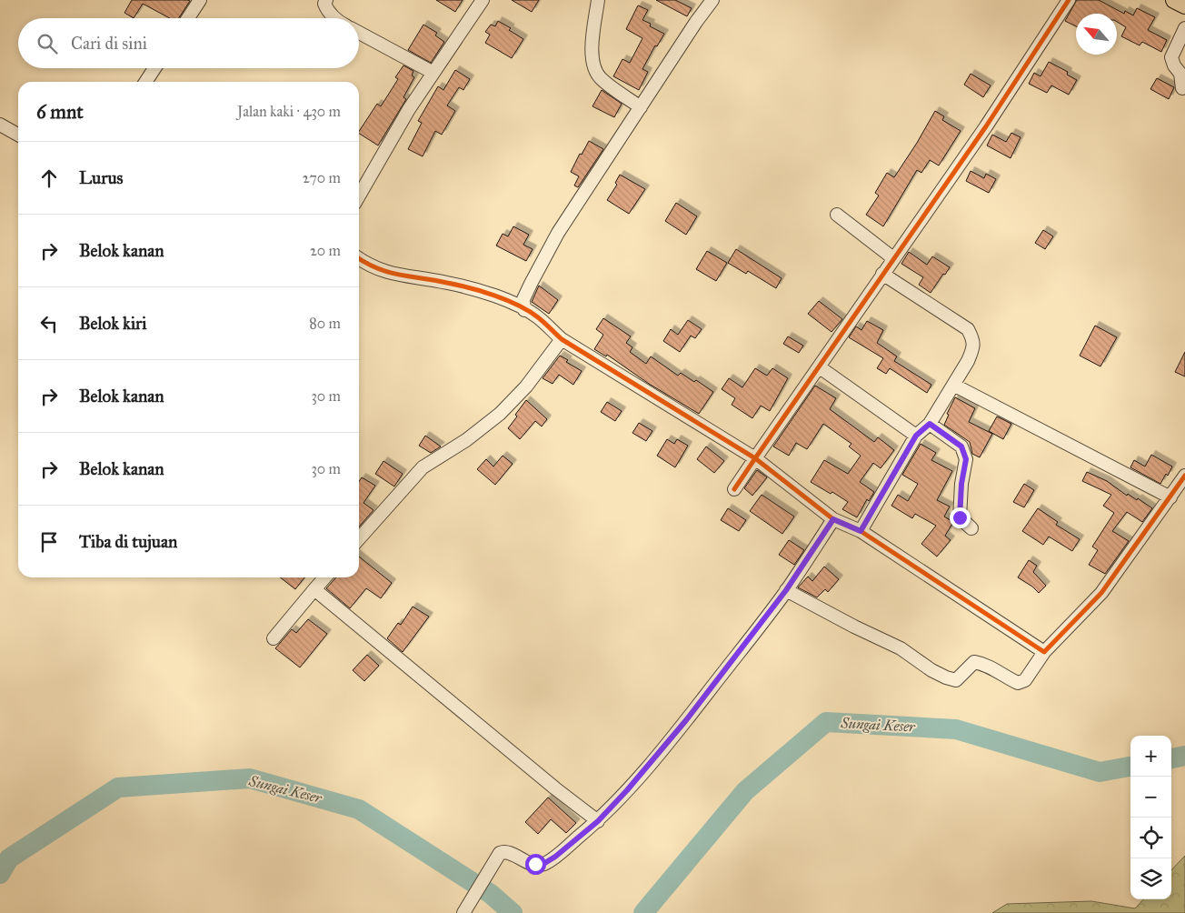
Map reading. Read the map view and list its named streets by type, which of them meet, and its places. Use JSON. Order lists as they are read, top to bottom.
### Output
{
  "water": ["Sungai Keser"],
  "north": "top left",
  "page": {
    "search": "Cari di sini",
    "heading": ["6 mnt", "Jalan kaki · 430 m"],
    "list": [
      ["Lurus", "270 m"],
      ["Belok kanan", "20 m"],
      ["Belok kiri", "80 m"],
      ["Belok kanan", "30 m"],
      ["Belok kanan", "30 m"],
      "Tiba di tujuan"
    ],
    "map_buttons": ["+", "−"]
  }
}
